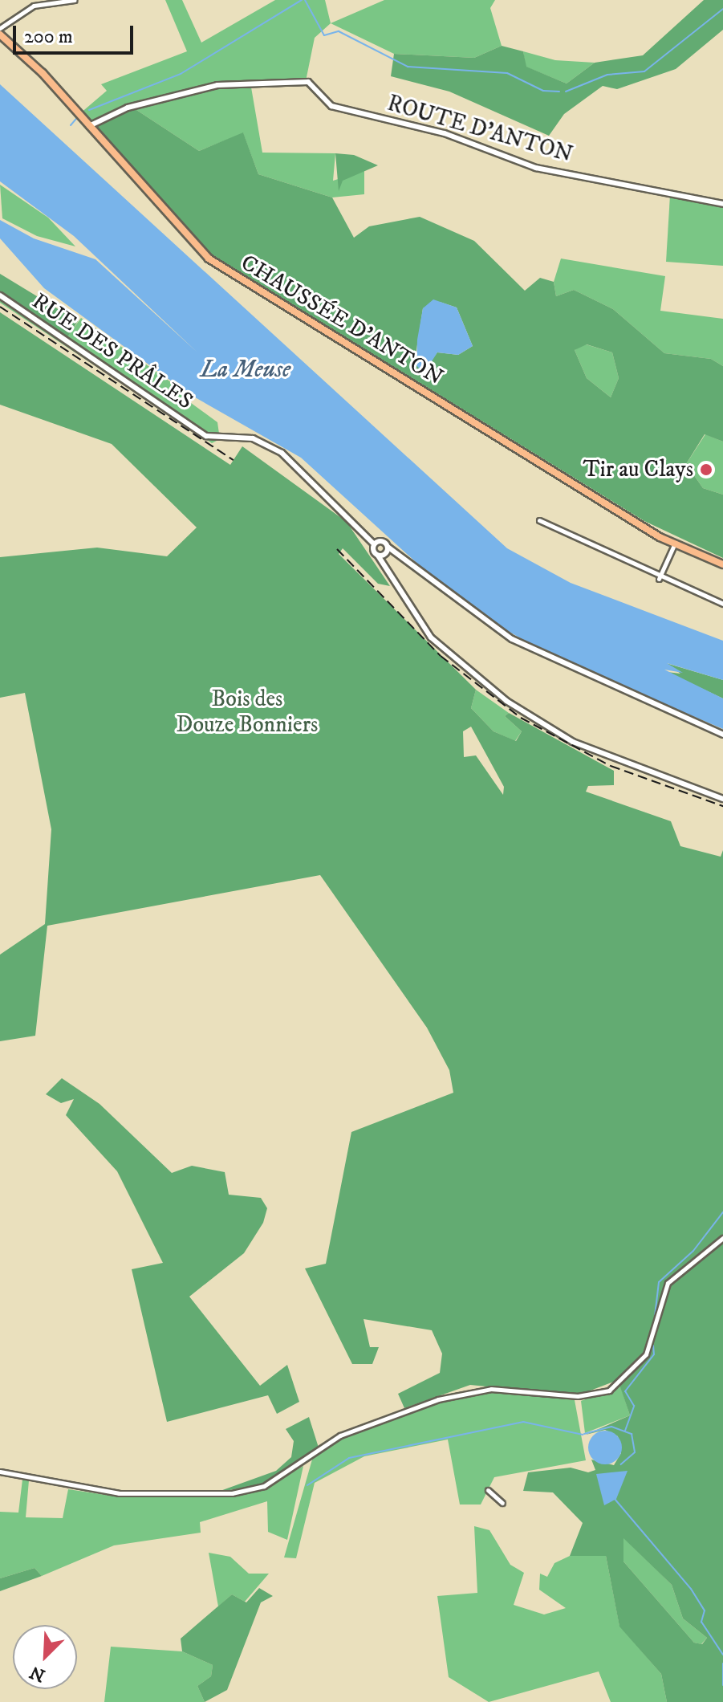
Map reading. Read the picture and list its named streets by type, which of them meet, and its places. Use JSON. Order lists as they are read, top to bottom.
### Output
{
  "streets": {
    "main road": ["CHAUSSÉE D'ANTON"],
    "street": ["ROUTE D'ANTON", "RUE DES PRÂLES"]
  },
  "crossings": [
    ["ROUTE D'ANTON", "CHAUSSÉE D'ANTON"]
  ],
  "water": ["La Meuse"],
  "parks": ["Bois des Douze Bonniers"],
  "places": ["Tir au Clays"],
  "scale_bar": "200 m",
  "north": "bottom left"
}
